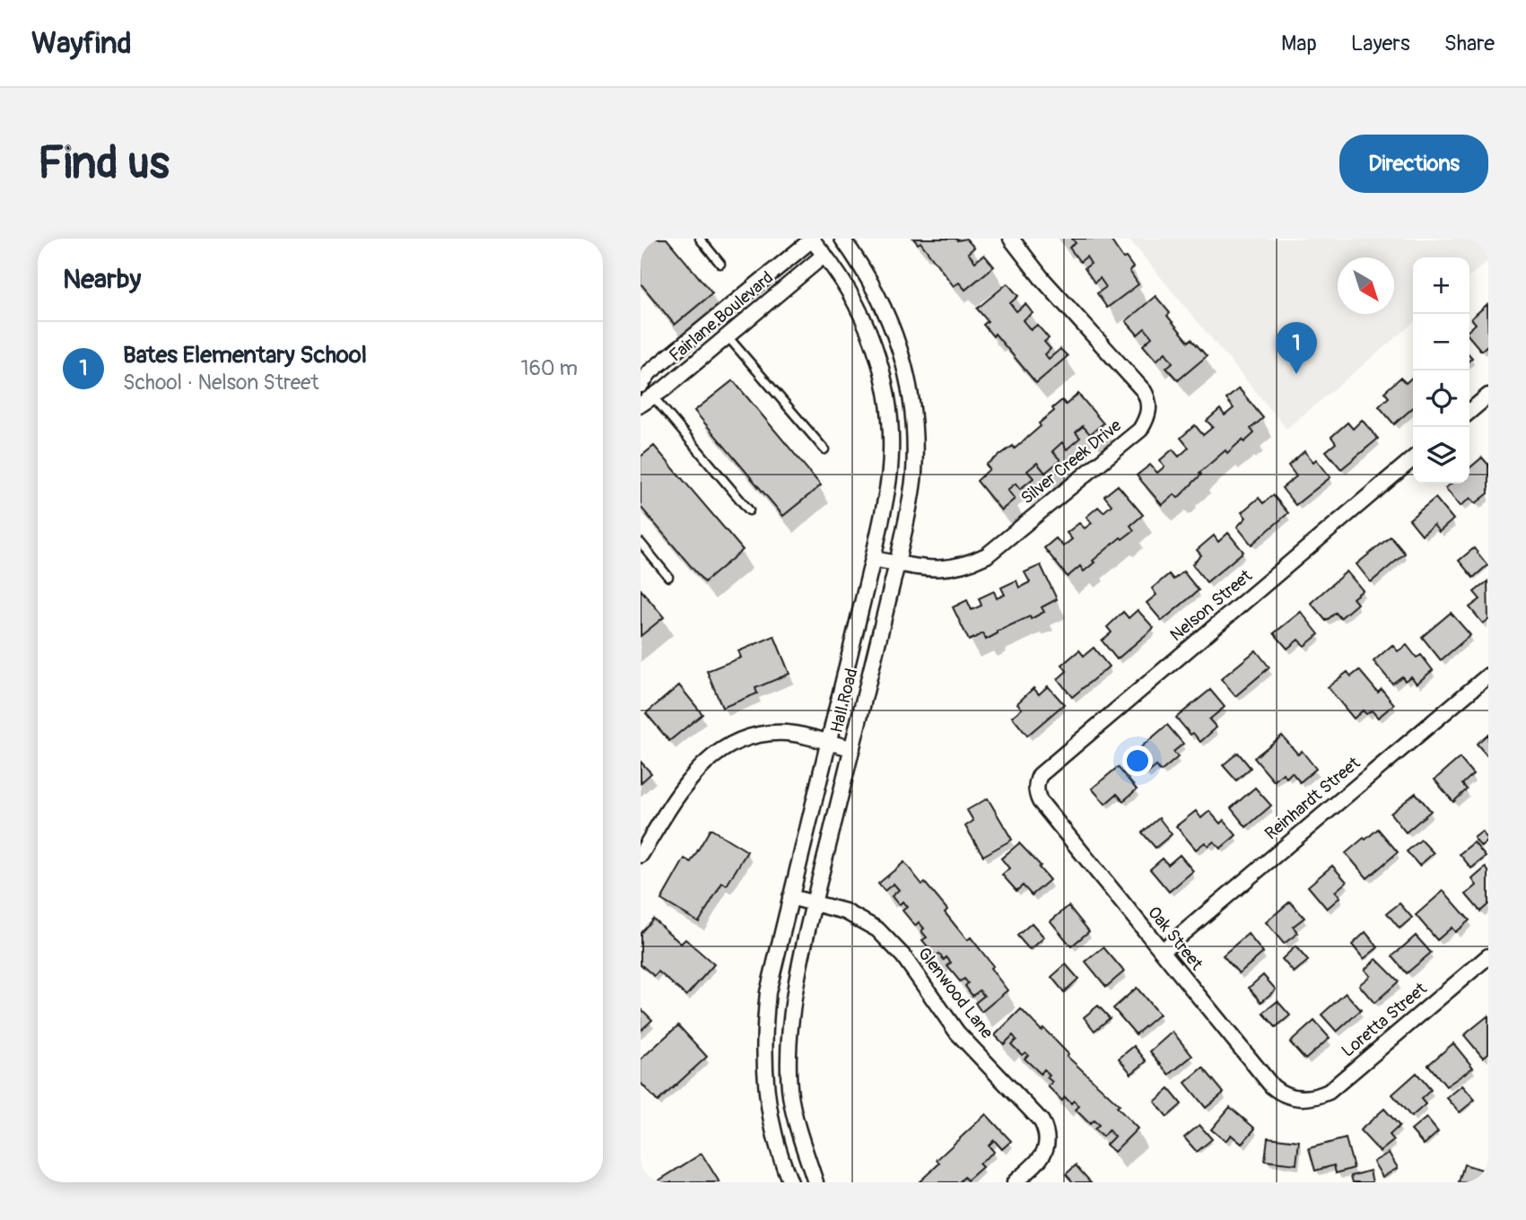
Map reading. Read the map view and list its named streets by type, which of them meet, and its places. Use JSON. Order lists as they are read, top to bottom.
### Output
{
  "streets": {
    "street": [
      "Fairlane Boulevard",
      "Silver Creek Drive",
      "Nelson Street",
      "Hall Road",
      "Reinhardt Street",
      "Oak Street",
      "Glenwood Lane",
      "Loretta Street"
    ]
  },
  "crossings": [
    ["Fairlane Boulevard", "Hall Road"],
    ["Silver Creek Drive", "Hall Road"],
    ["Nelson Street", "Oak Street"],
    ["Hall Road", "Glenwood Lane"],
    ["Reinhardt Street", "Oak Street"],
    ["Oak Street", "Loretta Street"]
  ],
  "north": "bottom right",
  "page": {
    "header": "Wayfind",
    "nav": ["Map", "Layers", "Share"],
    "buttons": "Directions",
    "title": "Find us",
    "heading": "Nearby",
    "map_buttons": ["+", "−"],
    "list": [
      {
        "mark": "1",
        "name": "Bates Elementary School",
        "note": "School · Nelson Street",
        "value": "160 m"
      }
    ],
    "pins": "1"
  }
}
